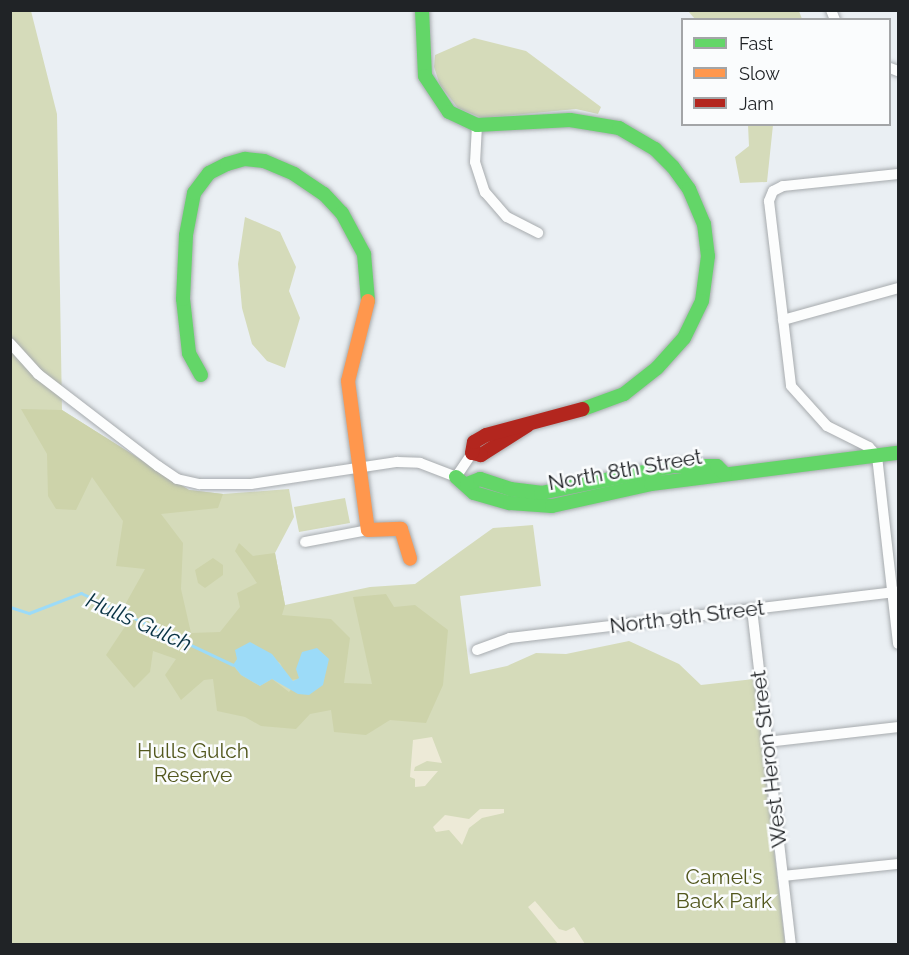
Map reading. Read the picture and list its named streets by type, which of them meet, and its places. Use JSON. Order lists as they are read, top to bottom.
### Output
{
  "streets": {
    "street": ["North 8th Street", "North 9th Street", "West Heron Street"]
  },
  "crossings": [
    ["North 9th Street", "West Heron Street"]
  ],
  "water": ["Hulls Gulch"],
  "parks": ["Hulls Gulch Reserve", "Camel's Back Park"],
  "legend": ["Fast", "Slow", "Jam"]
}
